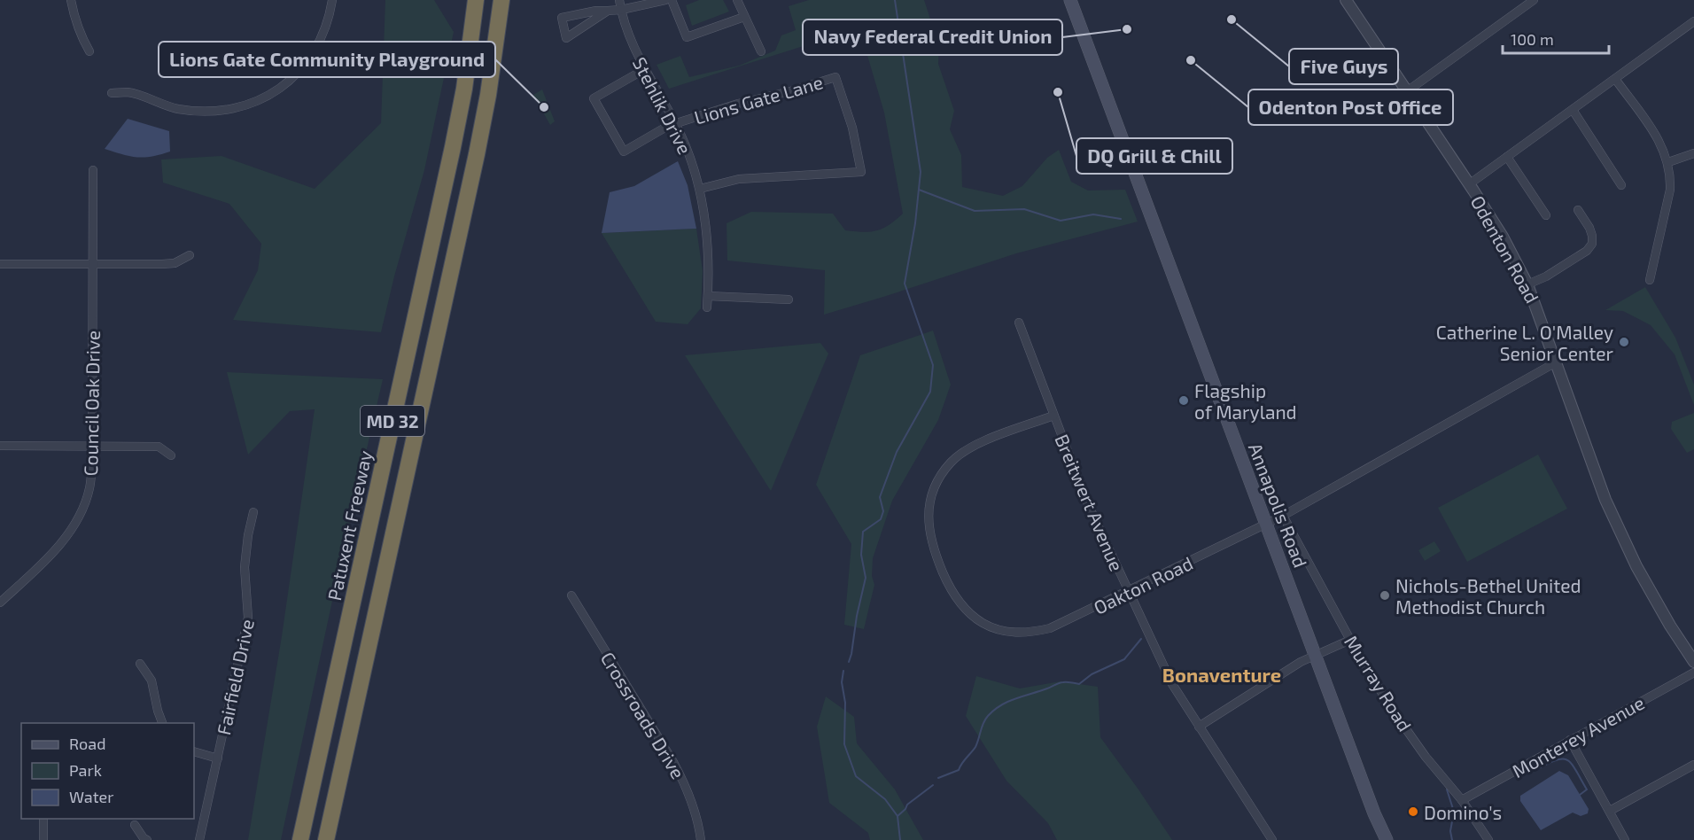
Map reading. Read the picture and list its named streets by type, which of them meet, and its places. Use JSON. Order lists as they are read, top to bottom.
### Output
{
  "streets": {
    "highway": ["MD 32", "Patuxent Freeway"],
    "main road": ["Annapolis Road"],
    "street": [
      "Lions Gate Lane",
      "Stehlik Drive",
      "Odenton Road",
      "Council Oak Drive",
      "Breitwert Avenue",
      "Oakton Road",
      "Fairfield Drive",
      "Murray Road",
      "Crossroads Drive",
      "Monterey Avenue"
    ]
  },
  "crossings": [
    ["Lions Gate Lane", "Stehlik Drive"],
    ["Odenton Road", "Oakton Road"],
    ["Breitwert Avenue", "Oakton Road"],
    ["Annapolis Road", "Oakton Road"],
    ["Oakton Road", "Murray Road"],
    ["Murray Road", "Monterey Avenue"]
  ],
  "districts": ["Bonaventure"],
  "places": [
    "Five Guys",
    "Navy Federal Credit Union",
    "Odenton Post Office",
    "DQ Grill & Chill",
    "Lions Gate Community Playground",
    "Catherine L. O'Malley Senior Center",
    "Flagship of Maryland",
    "Nichols-Bethel United Methodist Church",
    "Domino's"
  ],
  "legend": ["Road", "Park", "Water"],
  "scale_bar": "100 m"
}
